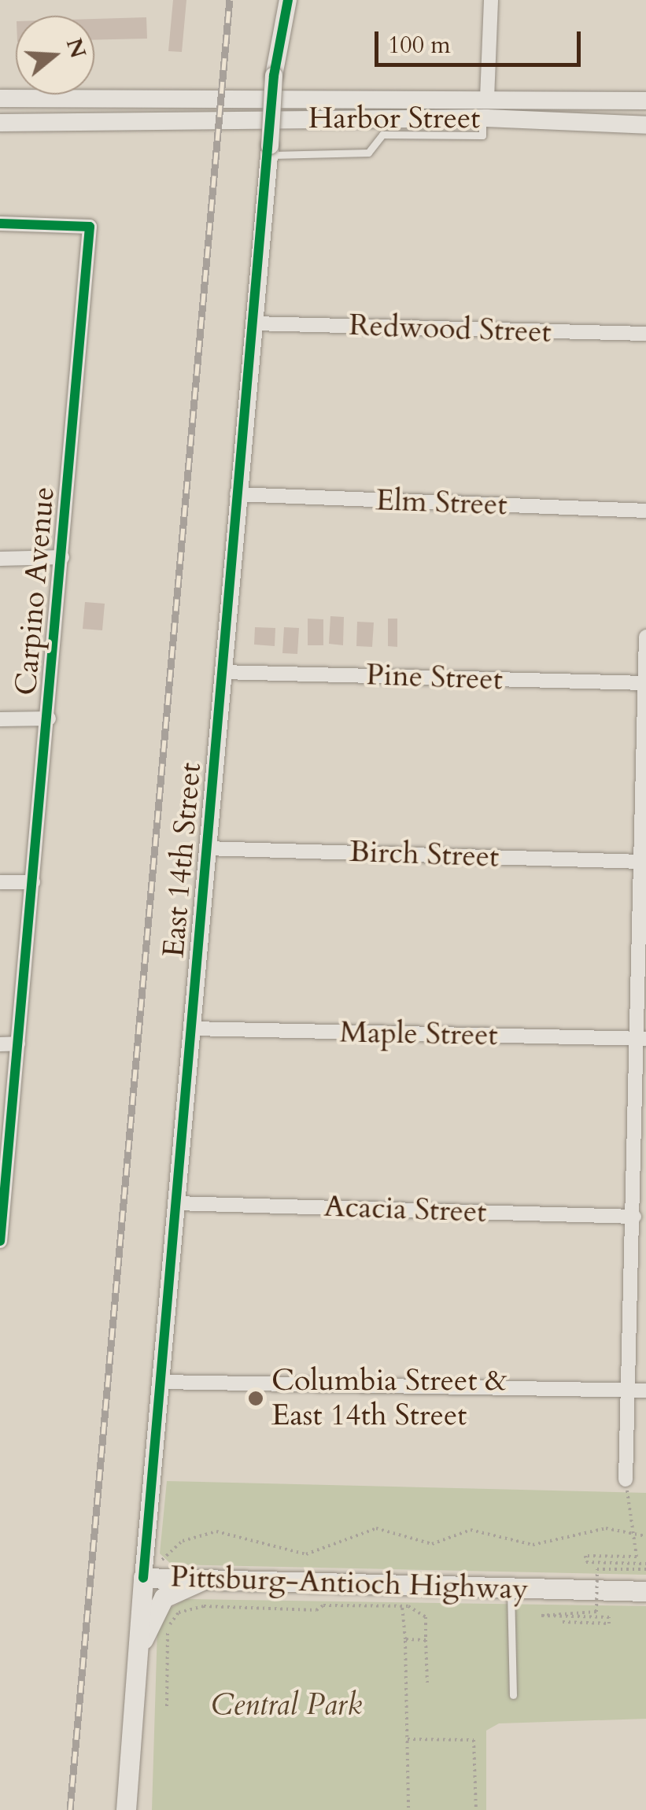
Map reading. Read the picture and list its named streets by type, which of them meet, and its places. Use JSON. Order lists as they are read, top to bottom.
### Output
{
  "streets": {
    "main road": ["Pittsburg-Antioch Highway"],
    "street": [
      "Harbor Street",
      "Redwood Street",
      "Elm Street",
      "Carpino Avenue",
      "Pine Street",
      "Birch Street",
      "East 14th Street",
      "Maple Street",
      "Acacia Street"
    ]
  },
  "crossings": [
    ["Redwood Street", "East 14th Street"],
    ["Elm Street", "East 14th Street"],
    ["Pine Street", "East 14th Street"],
    ["Birch Street", "East 14th Street"],
    ["East 14th Street", "Maple Street"],
    ["East 14th Street", "Acacia Street"],
    ["East 14th Street", "Pittsburg-Antioch Highway"]
  ],
  "parks": ["Central Park"],
  "places": ["Columbia Street & East 14th Street"],
  "scale_bar": "100 m",
  "north": "right"
}
